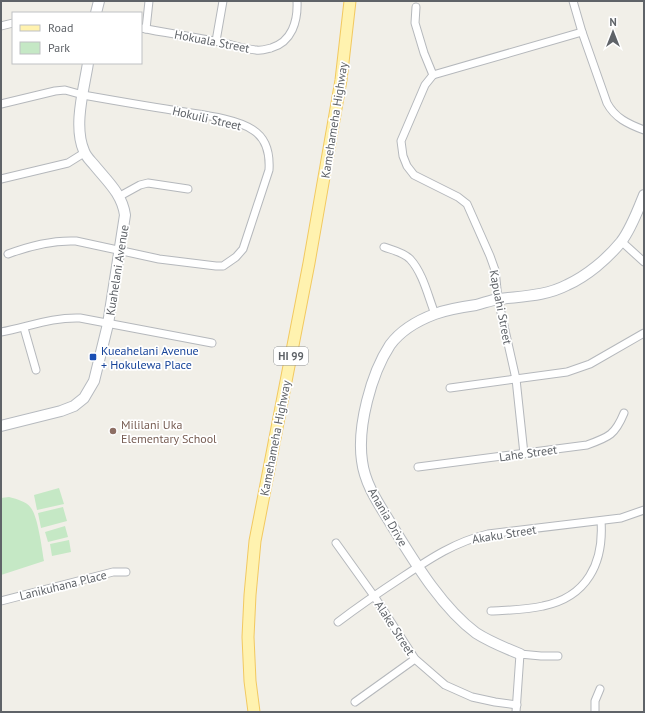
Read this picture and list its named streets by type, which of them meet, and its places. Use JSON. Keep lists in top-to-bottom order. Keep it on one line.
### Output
{"streets":{"main road":["Kamehameha Highway","HI 99"],"street":["Hokuala Street","Hokuili Street","Kuahelani Avenue","Kapuahi Street","Lahe Street","Anania Drive","Akaku Street","Lanikuhana Place","Alake Street"]},"crossings":[["Hokuili Street","Kuahelani Avenue"],["Kapuahi Street","Lahe Street"],["Kapuahi Street","Anania Drive"],["Anania Drive","Akaku Street"],["Akaku Street","Alake Street"]],"places":{"transit":["Kueahelani Avenue + Hokulewa Place"],"other":["Mililani Uka Elementary School"]},"legend":["Road","Park"],"north":"top"}
